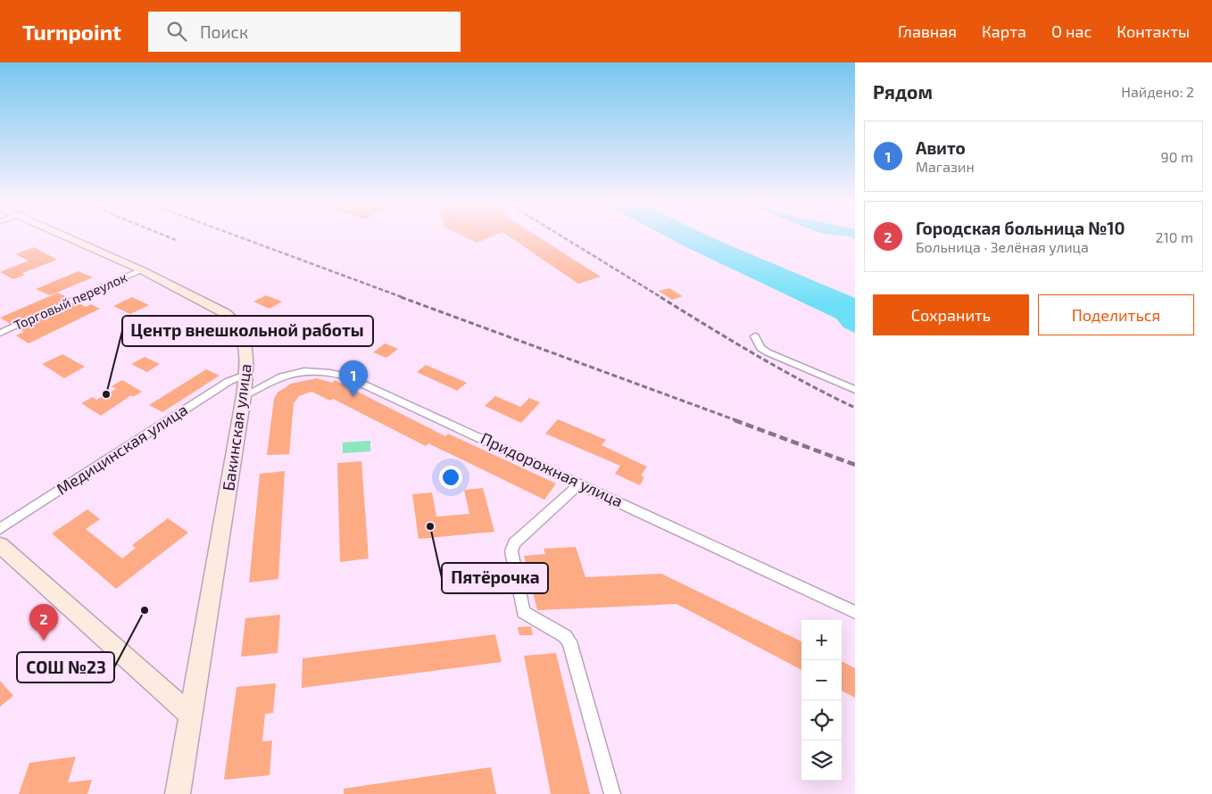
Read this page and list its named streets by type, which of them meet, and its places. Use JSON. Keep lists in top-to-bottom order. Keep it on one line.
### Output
{"streets":{"main road":["Бакинская улица"],"street":["Торговый переулок","Медицинская улица","Придорожная улица"]},"crossings":[["Торговый переулок","Бакинская улица"],["Бакинская улица","Медицинская улица"],["Бакинская улица","Придорожная улица"]],"places":["Центр внешкольной работы","Пятёрочка","СОШ №23"],"page":{"header":"Turnpoint","search":"Поиск","nav":["Главная","Карта","О нас","Контакты"],"heading":["Рядом","Найдено: 2"],"list":[{"mark":"1","name":"Авито","note":"Магазин","value":"90 m"},{"mark":"2","name":"Городская больница №10","note":"Больница · Зелёная улица","value":"210 m"}],"buttons":["Сохранить","Поделиться"],"pins":["1","2"],"map_buttons":["+","−"]}}
